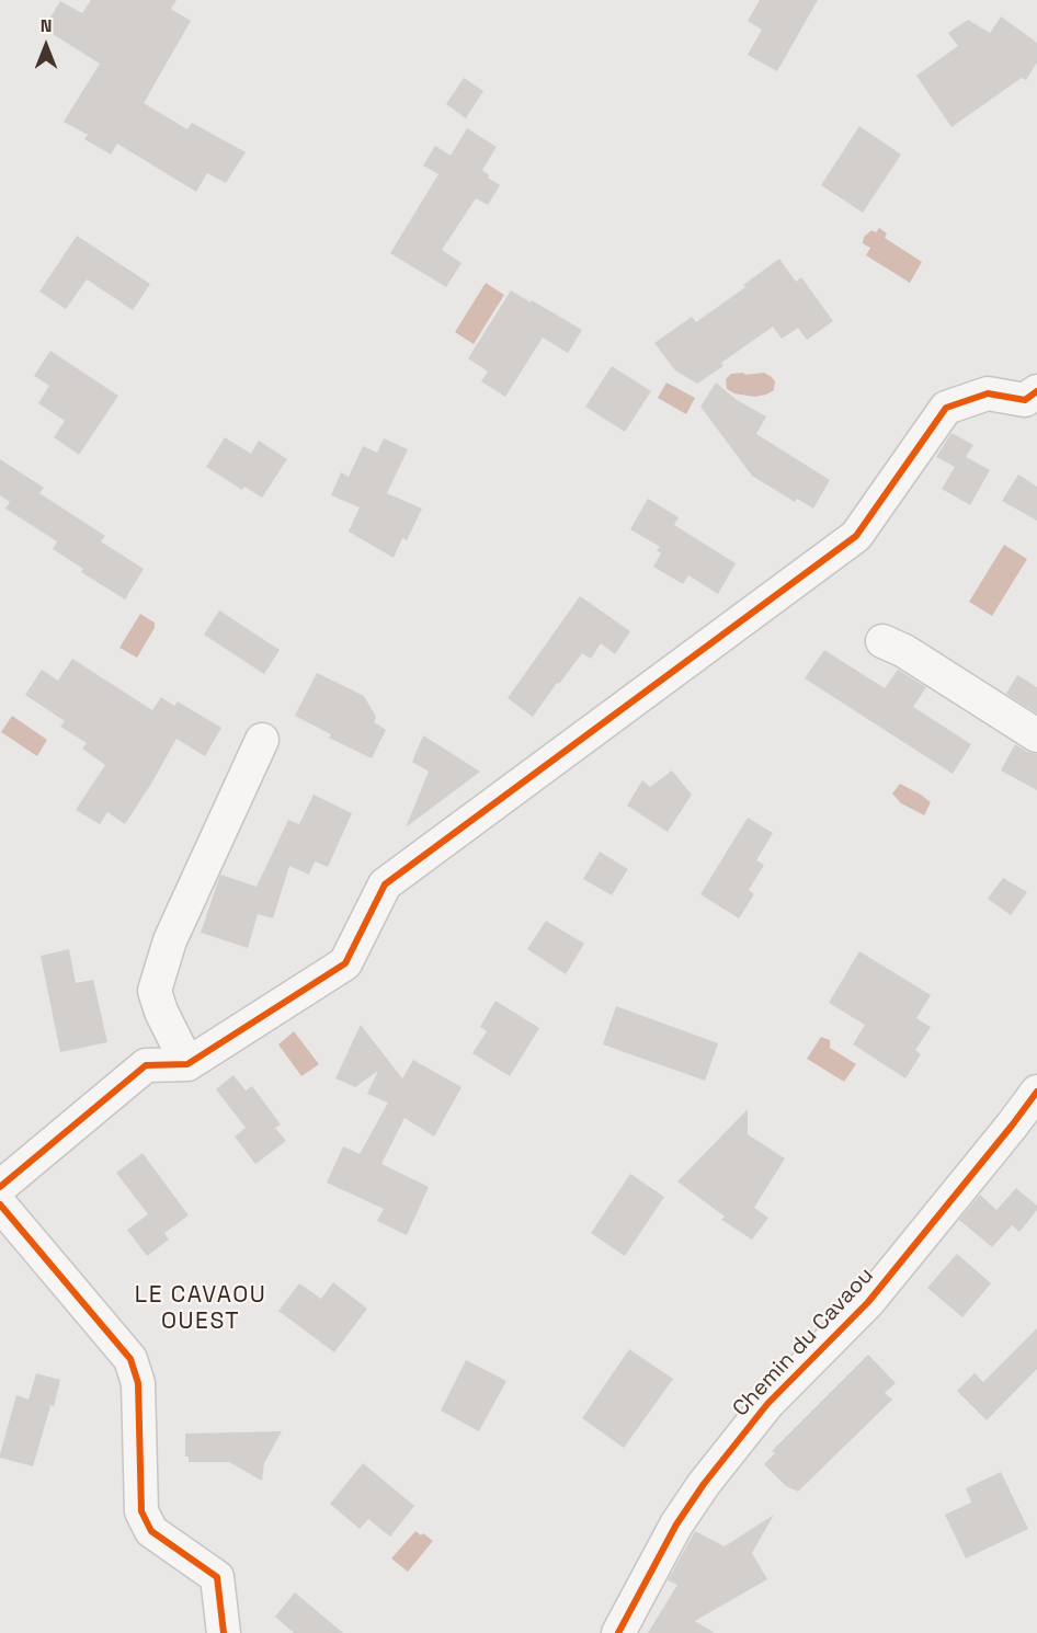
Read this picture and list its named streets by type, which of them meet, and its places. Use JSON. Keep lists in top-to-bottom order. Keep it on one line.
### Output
{"streets":{"street":["Chemin du Cavaou"]},"districts":["LE CAVAOU OUEST"],"north":"top"}
